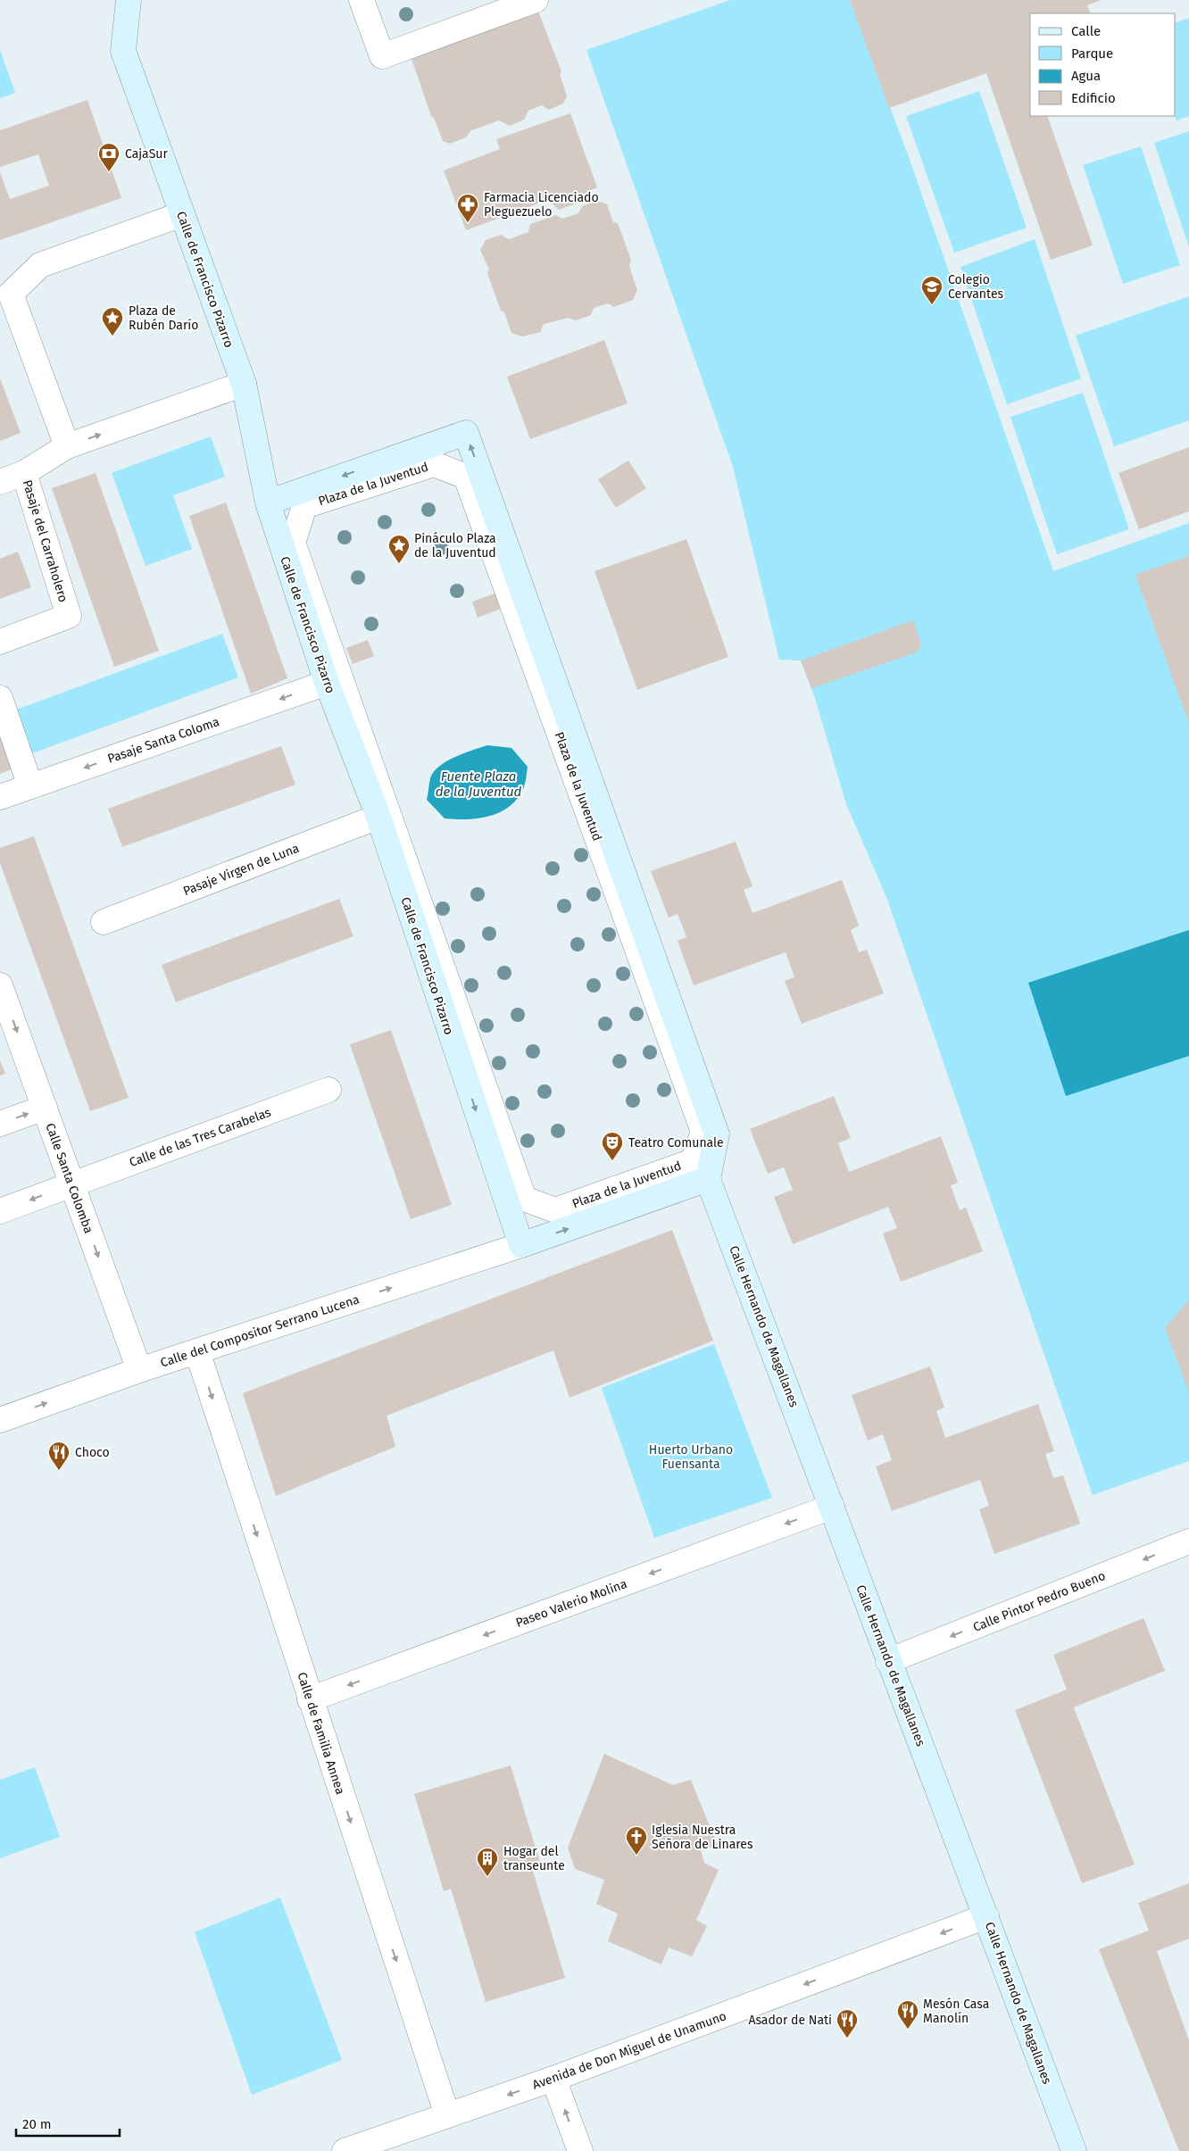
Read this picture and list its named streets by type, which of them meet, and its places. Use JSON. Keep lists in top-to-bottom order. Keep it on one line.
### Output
{"streets":{"street":["Calle de Francisco Pizarro","Plaza de la Juventud","Pasaje del Carraholero","Pasaje Santa Coloma","Pasaje Virgen de Luna","Calle de las Tres Carabelas","Calle Santa Colomba","Calle Hernando de Magallanes","Calle del Compositor Serrano Lucena","Calle Pintor Pedro Bueno","Paseo Valerio Molina","Calle de Familia Annea","Avenida de Don Miguel de Unamuno"]},"crossings":[["Calle de Francisco Pizarro","Plaza de la Juventud"],["Calle de Francisco Pizarro","Pasaje Santa Coloma"],["Calle de Francisco Pizarro","Pasaje Virgen de Luna"],["Calle de Francisco Pizarro","Calle del Compositor Serrano Lucena"],["Plaza de la Juventud","Calle Hernando de Magallanes"],["Plaza de la Juventud","Calle del Compositor Serrano Lucena"],["Calle de las Tres Carabelas","Calle Santa Colomba"],["Calle Santa Colomba","Calle del Compositor Serrano Lucena"],["Calle Hernando de Magallanes","Calle Pintor Pedro Bueno"],["Calle Hernando de Magallanes","Paseo Valerio Molina"],["Calle Hernando de Magallanes","Avenida de Don Miguel de Unamuno"],["Calle del Compositor Serrano Lucena","Calle de Familia Annea"],["Paseo Valerio Molina","Calle de Familia Annea"],["Calle de Familia Annea","Avenida de Don Miguel de Unamuno"]],"one_way":["Pasaje Santa Coloma","Calle Santa Colomba","Calle del Compositor Serrano Lucena","Calle Pintor Pedro Bueno","Paseo Valerio Molina","Calle de Familia Annea","Avenida de Don Miguel de Unamuno"],"water":["Fuente Plaza de la Juventud"],"parks":["Huerto Urbano Fuensanta"],"places":{"bank":["CajaSur"],"pharmacy":["Farmacia Licenciado Pleguezuelo"],"school or university":["Colegio Cervantes"],"place":["Plaza de Rubén Darío","Pináculo Plaza de la Juventud"],"theatre":["Teatro Comunale"],"restaurant":["Choco","Mesón Casa Manolín","Asador de Nati"],"church":["Iglesia Nuestra Señora de Linares"],"building":["Hogar del transeunte"]},"legend":["Calle","Parque","Agua","Edificio"],"scale_bar":"20 m"}
